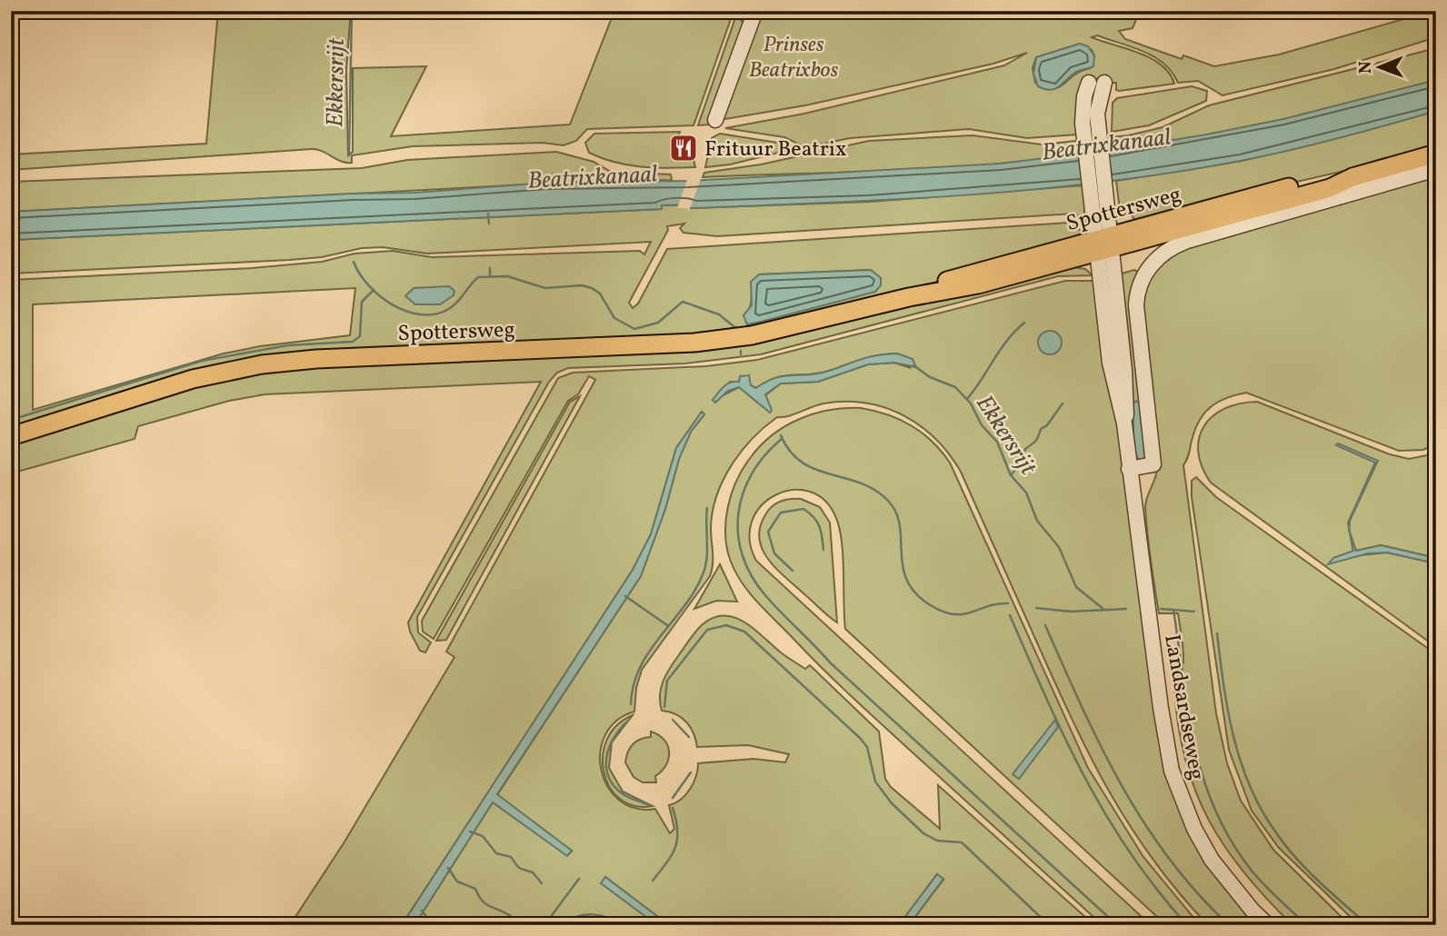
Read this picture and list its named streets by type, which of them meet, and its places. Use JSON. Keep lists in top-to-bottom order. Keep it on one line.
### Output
{"streets":{"main road":["Spottersweg"],"street":["Landsardseweg"]},"crossings":[["Spottersweg","Landsardseweg"]],"water":["Ekkersrijt","Beatrixkanaal"],"parks":["Prinses Beatrixbos"],"places":{"restaurant":["Frituur Beatrix"]},"north":"left"}
